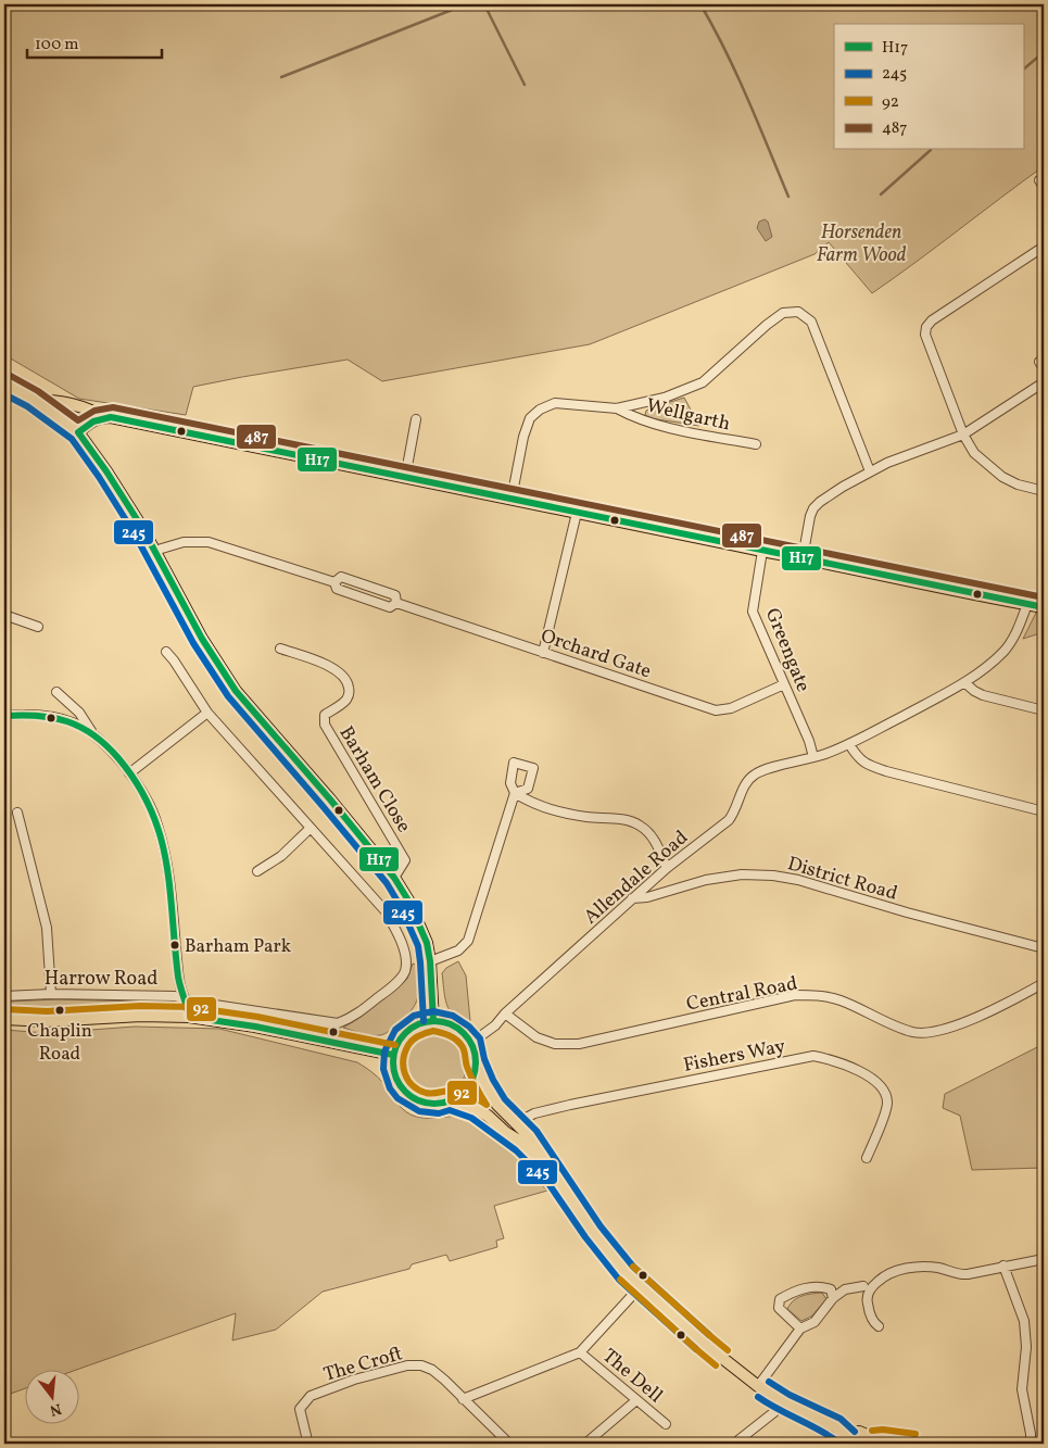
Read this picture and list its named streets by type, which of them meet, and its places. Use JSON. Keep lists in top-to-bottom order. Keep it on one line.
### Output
{"streets":{"main road":["Harrow Road"],"street":["Wellgarth","Greengate","Orchard Gate","Barham Close","Allendale Road","District Road","Central Road","Fishers Way","The Croft","The Dell"]},"crossings":[["Greengate","Orchard Gate"],["Greengate","Allendale Road"],["Allendale Road","District Road"],["Allendale Road","Harrow Road"],["Allendale Road","Central Road"]],"parks":["Horsenden Farm Wood"],"places":["Barham Park","Chaplin Road"],"lines":["transit line 487","transit line 245","transit line H17","transit line 92"],"legend":["H17","245","92","487"],"scale_bar":"100 m","north":"bottom"}
